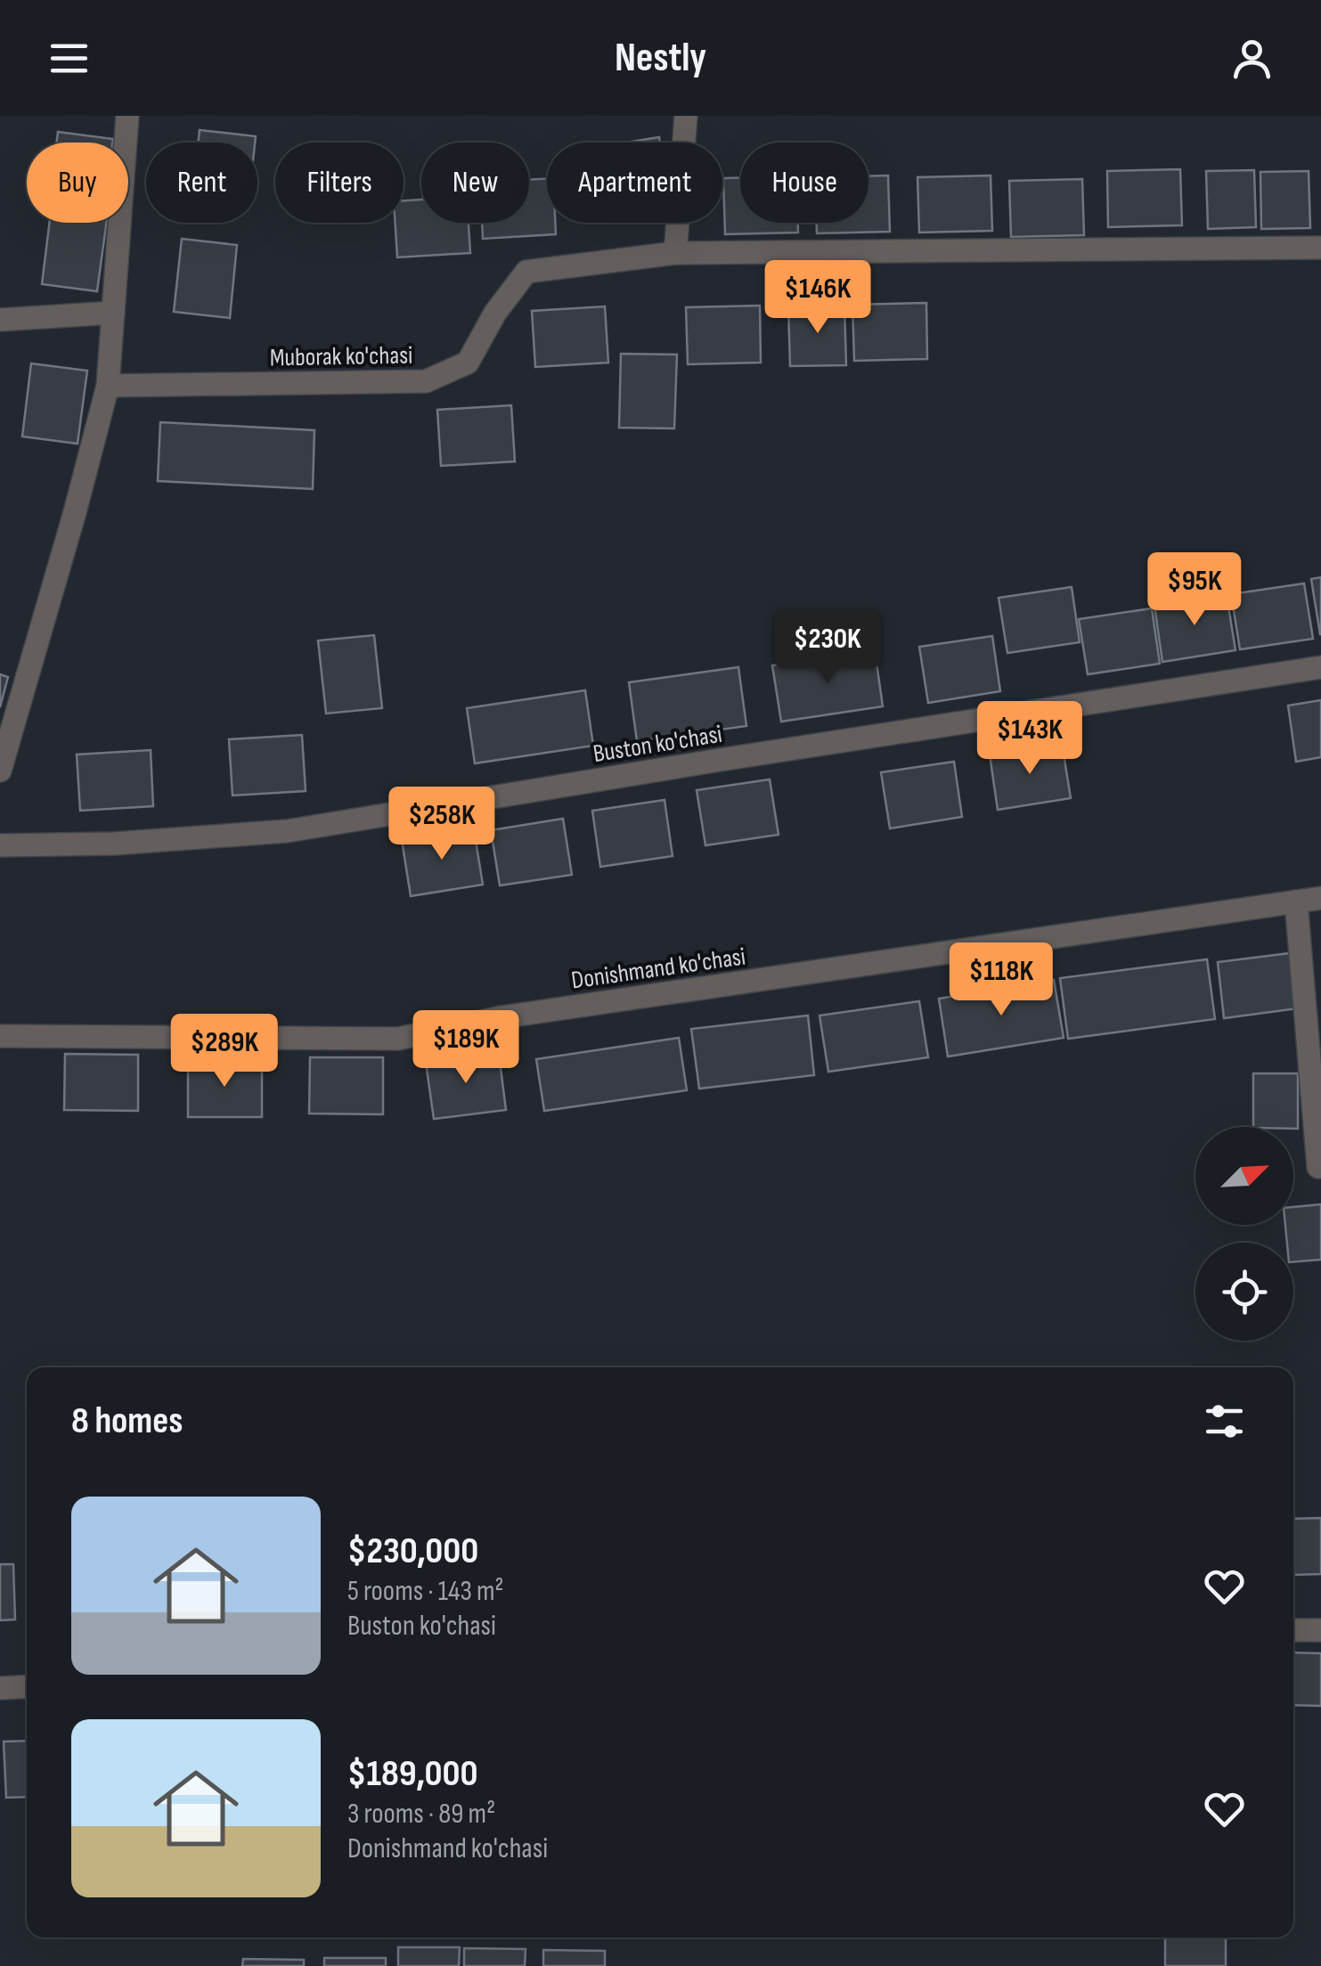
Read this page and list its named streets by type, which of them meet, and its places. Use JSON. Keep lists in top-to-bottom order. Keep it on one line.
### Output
{"streets":{"street":["Muborak ko'chasi","Buston ko'chasi","Donishmand ko'chasi"]},"north":"top right","page":{"header":"Nestly","chip":["Buy","Rent","Filters","New","Apartment","House"],"price":["$146K","$95K","$230K","$143K","$258K","$118K","$189K","$289K"],"heading":"8 homes","list":[{"name":"$230,000","note":"5 rooms · 143 m² · Buston ko'chasi"},{"name":"$189,000","note":"3 rooms · 89 m² · Donishmand ko'chasi"}]}}
